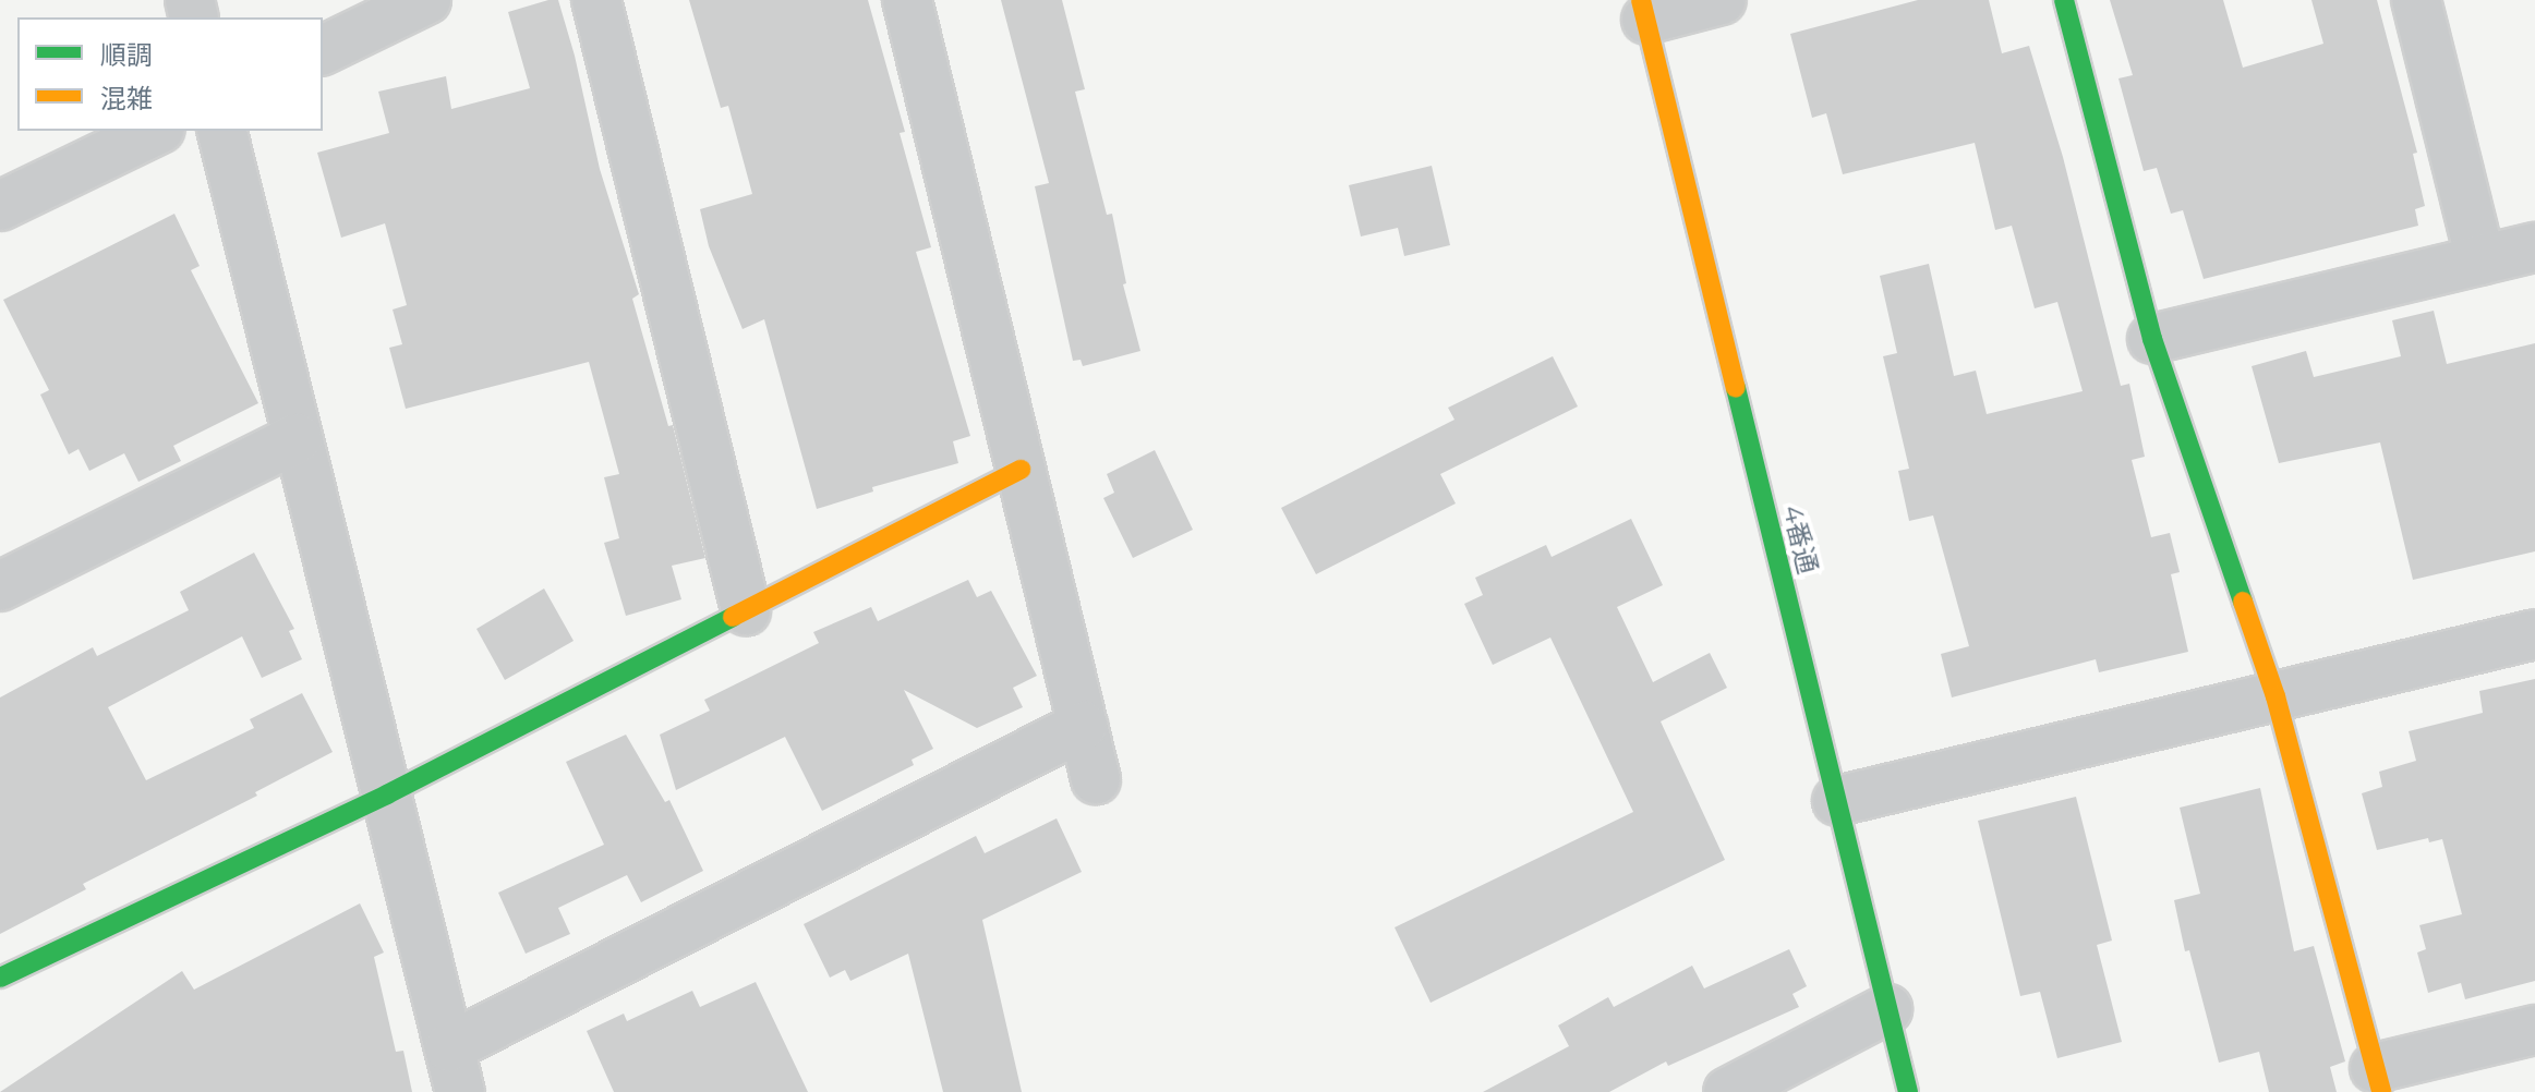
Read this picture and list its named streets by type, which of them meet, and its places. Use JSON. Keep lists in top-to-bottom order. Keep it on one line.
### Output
{"streets":{"street":["4番通"]},"legend":["順調","混雑"]}
